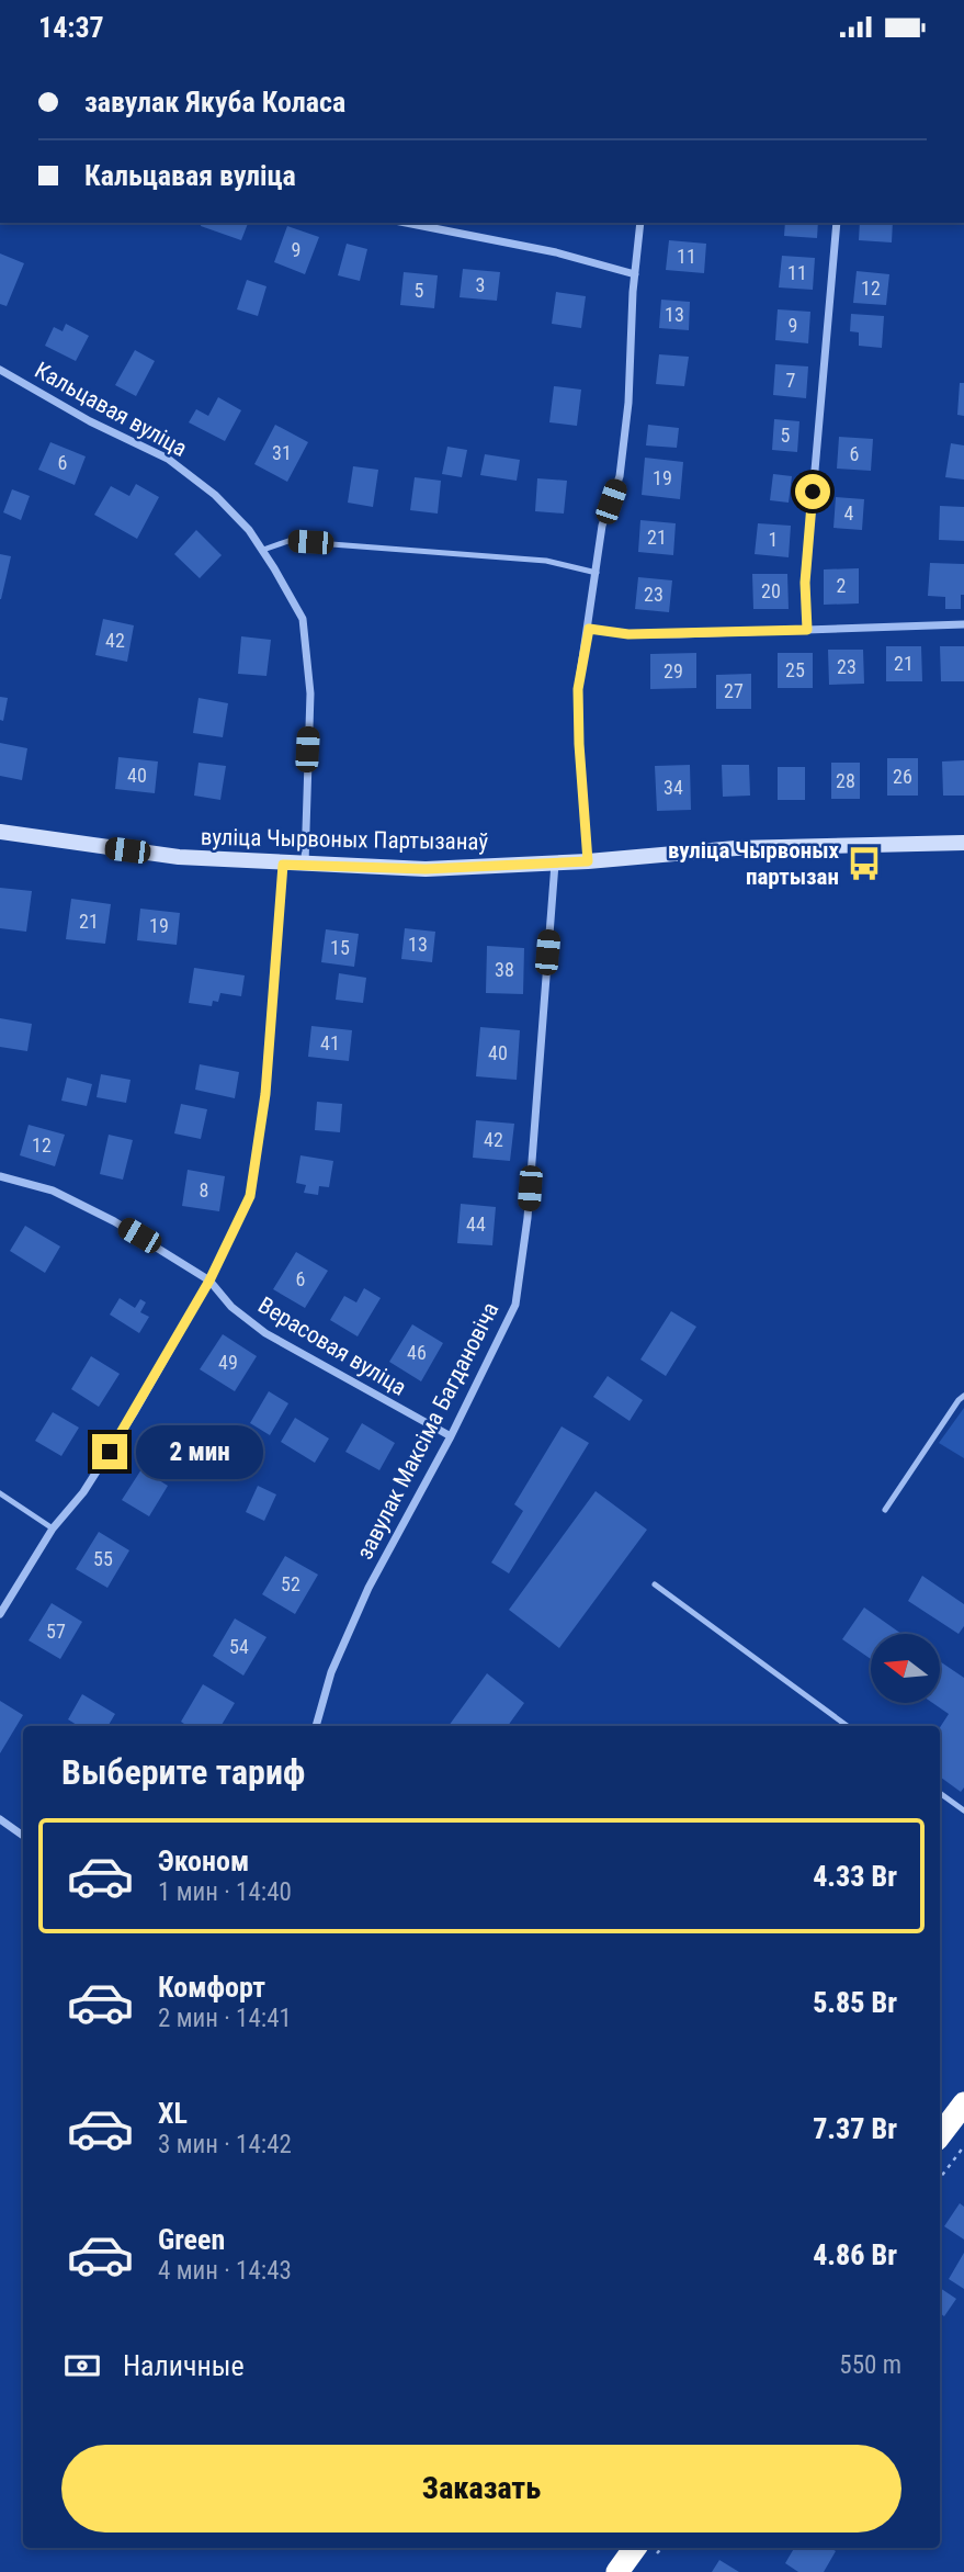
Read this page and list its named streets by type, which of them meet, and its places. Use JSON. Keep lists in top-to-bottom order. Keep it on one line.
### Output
{"streets":{"street":["Кальцавая вуліца","вуліца Чырвоных Партызанаў","Верасовая вуліца","завулак Максіма Багдановіча"]},"crossings":[["Кальцавая вуліца","вуліца Чырвоных Партызанаў"],["вуліца Чырвоных Партызанаў","завулак Максіма Багдановіча"],["Верасовая вуліца","завулак Максіма Багдановіча"]],"places":{"bus stop":["вуліца Чырвоных партызан"]},"house_numbers":["9","11","11","3","12","5","13","9","7","5","31","6","6","19","4","21","1","2","20","23","42","21","23","25","29","27","40","26","28","34","21","19","13","15","38","41","40","42","12","8","44","6","46","49","55","52","57","54"],"north":"left","page":{"status":"14:37","banner":["завулак Якуба Коласа","Кальцавая вуліца"],"bubble":"2 мин","heading":"Выберите тариф","list":[{"name":"Эконом","note":"1 мин · 14:40","value":"4.33 Br"},{"name":"Комфорт","note":"2 мин · 14:41","value":"5.85 Br"},{"name":"XL","note":"3 мин · 14:42","value":"7.37 Br"},{"name":"Green","note":"4 мин · 14:43","value":"4.86 Br"}],"pay":["Наличные","550 m"],"buttons":"Заказать"}}
